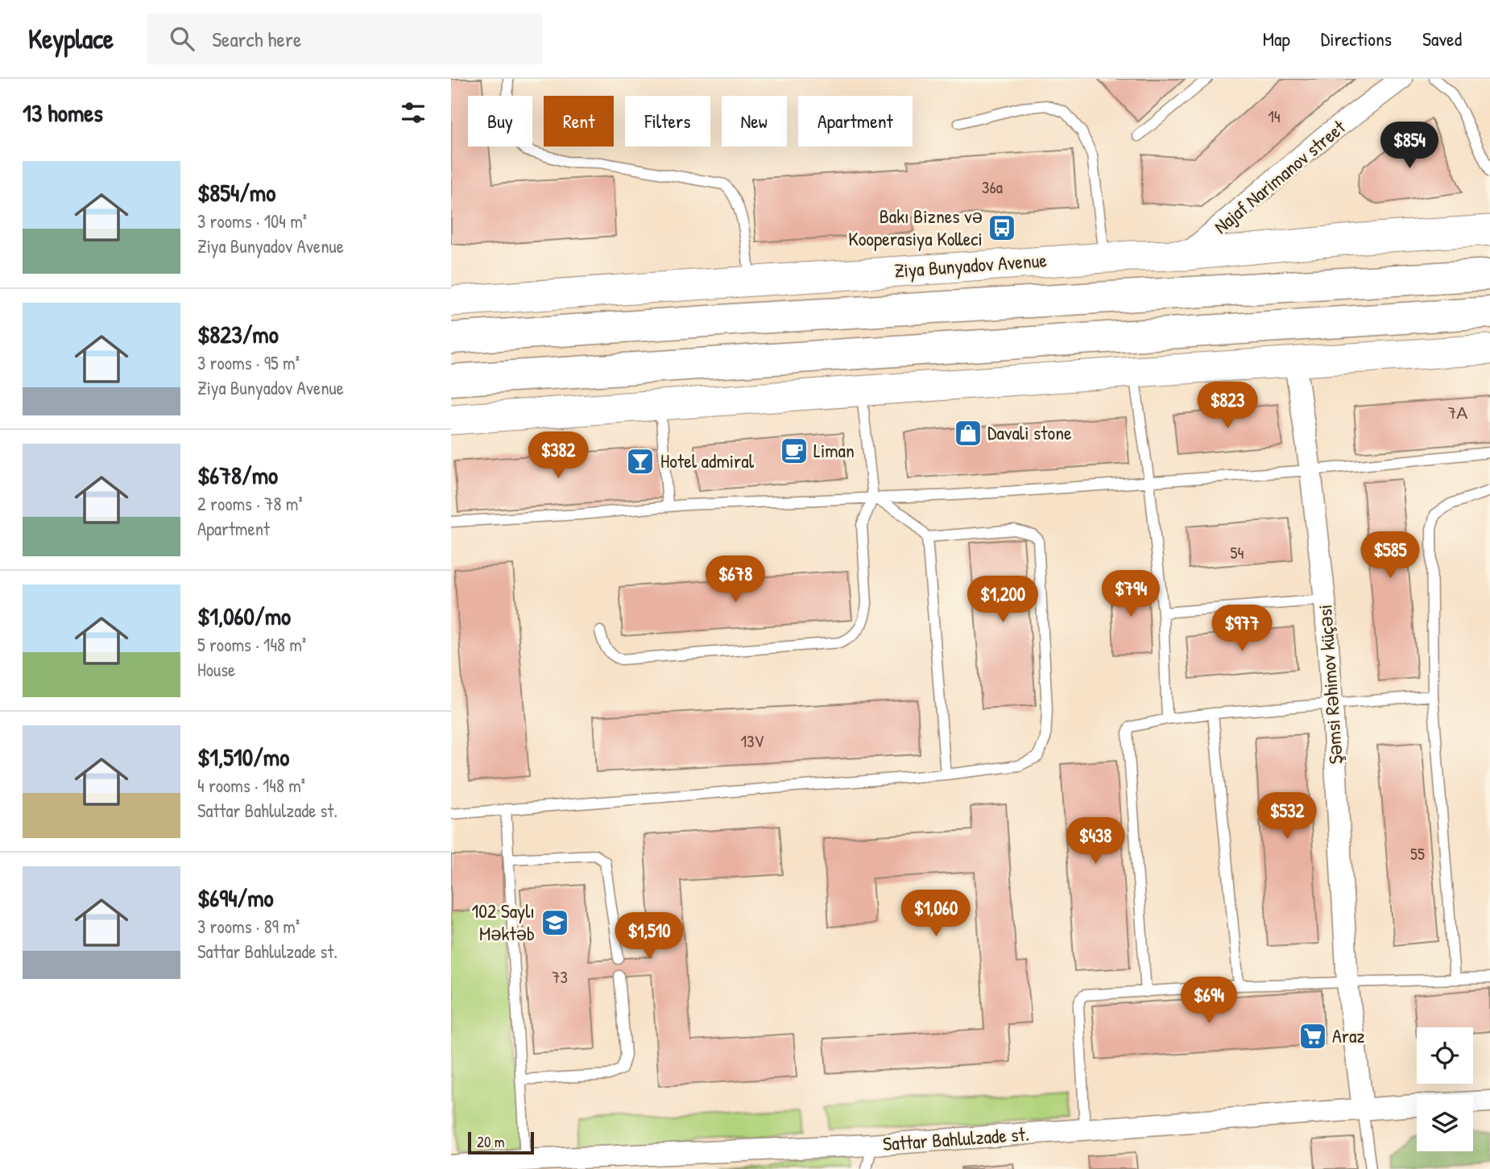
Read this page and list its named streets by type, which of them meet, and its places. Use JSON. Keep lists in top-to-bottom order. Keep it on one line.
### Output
{"streets":{"main road":["Ziya Bunyadov Avenue"],"street":["Najaf Narimanov street","Şəmsi Rəhimov küçəsi","Sattar Bahlulzade st."]},"crossings":[["Najaf Narimanov street","Ziya Bunyadov Avenue"],["Şəmsi Rəhimov küçəsi","Sattar Bahlulzade st."]],"places":{"bus stop":["Bakı Biznes və Kooperasiya Kolleci"],"shop":["Davali stone"],"cafe":["Liman"],"bar":["Hotel admiral"],"school or university":["102 Saylı Məktəb"],"supermarket":["Araz"]},"house_numbers":["14","36a","7А","54","13V","55","73"],"scale_bar":"20 m","page":{"header":"Keyplace","search":"Search here","nav":["Map","Directions","Saved"],"heading":"13 homes","chip":["Buy","Rent","Filters","New","Apartment"],"price":["$854","$823","$382","$585","$678","$794","$1,200","$977","$532","$438","$1,060","$1,510","$694"],"list":[{"name":"$854/mo","note":"3 rooms · 104 m² · Ziya Bunyadov Avenue"},{"name":"$823/mo","note":"3 rooms · 95 m² · Ziya Bunyadov Avenue"},{"name":"$678/mo","note":"2 rooms · 78 m² · Apartment"},{"name":"$1,060/mo","note":"5 rooms · 148 m² · House"},{"name":"$1,510/mo","note":"4 rooms · 148 m² · Sattar Bahlulzade st."},{"name":"$694/mo","note":"3 rooms · 89 m² · Sattar Bahlulzade st."}],"scale":"20 m"}}
